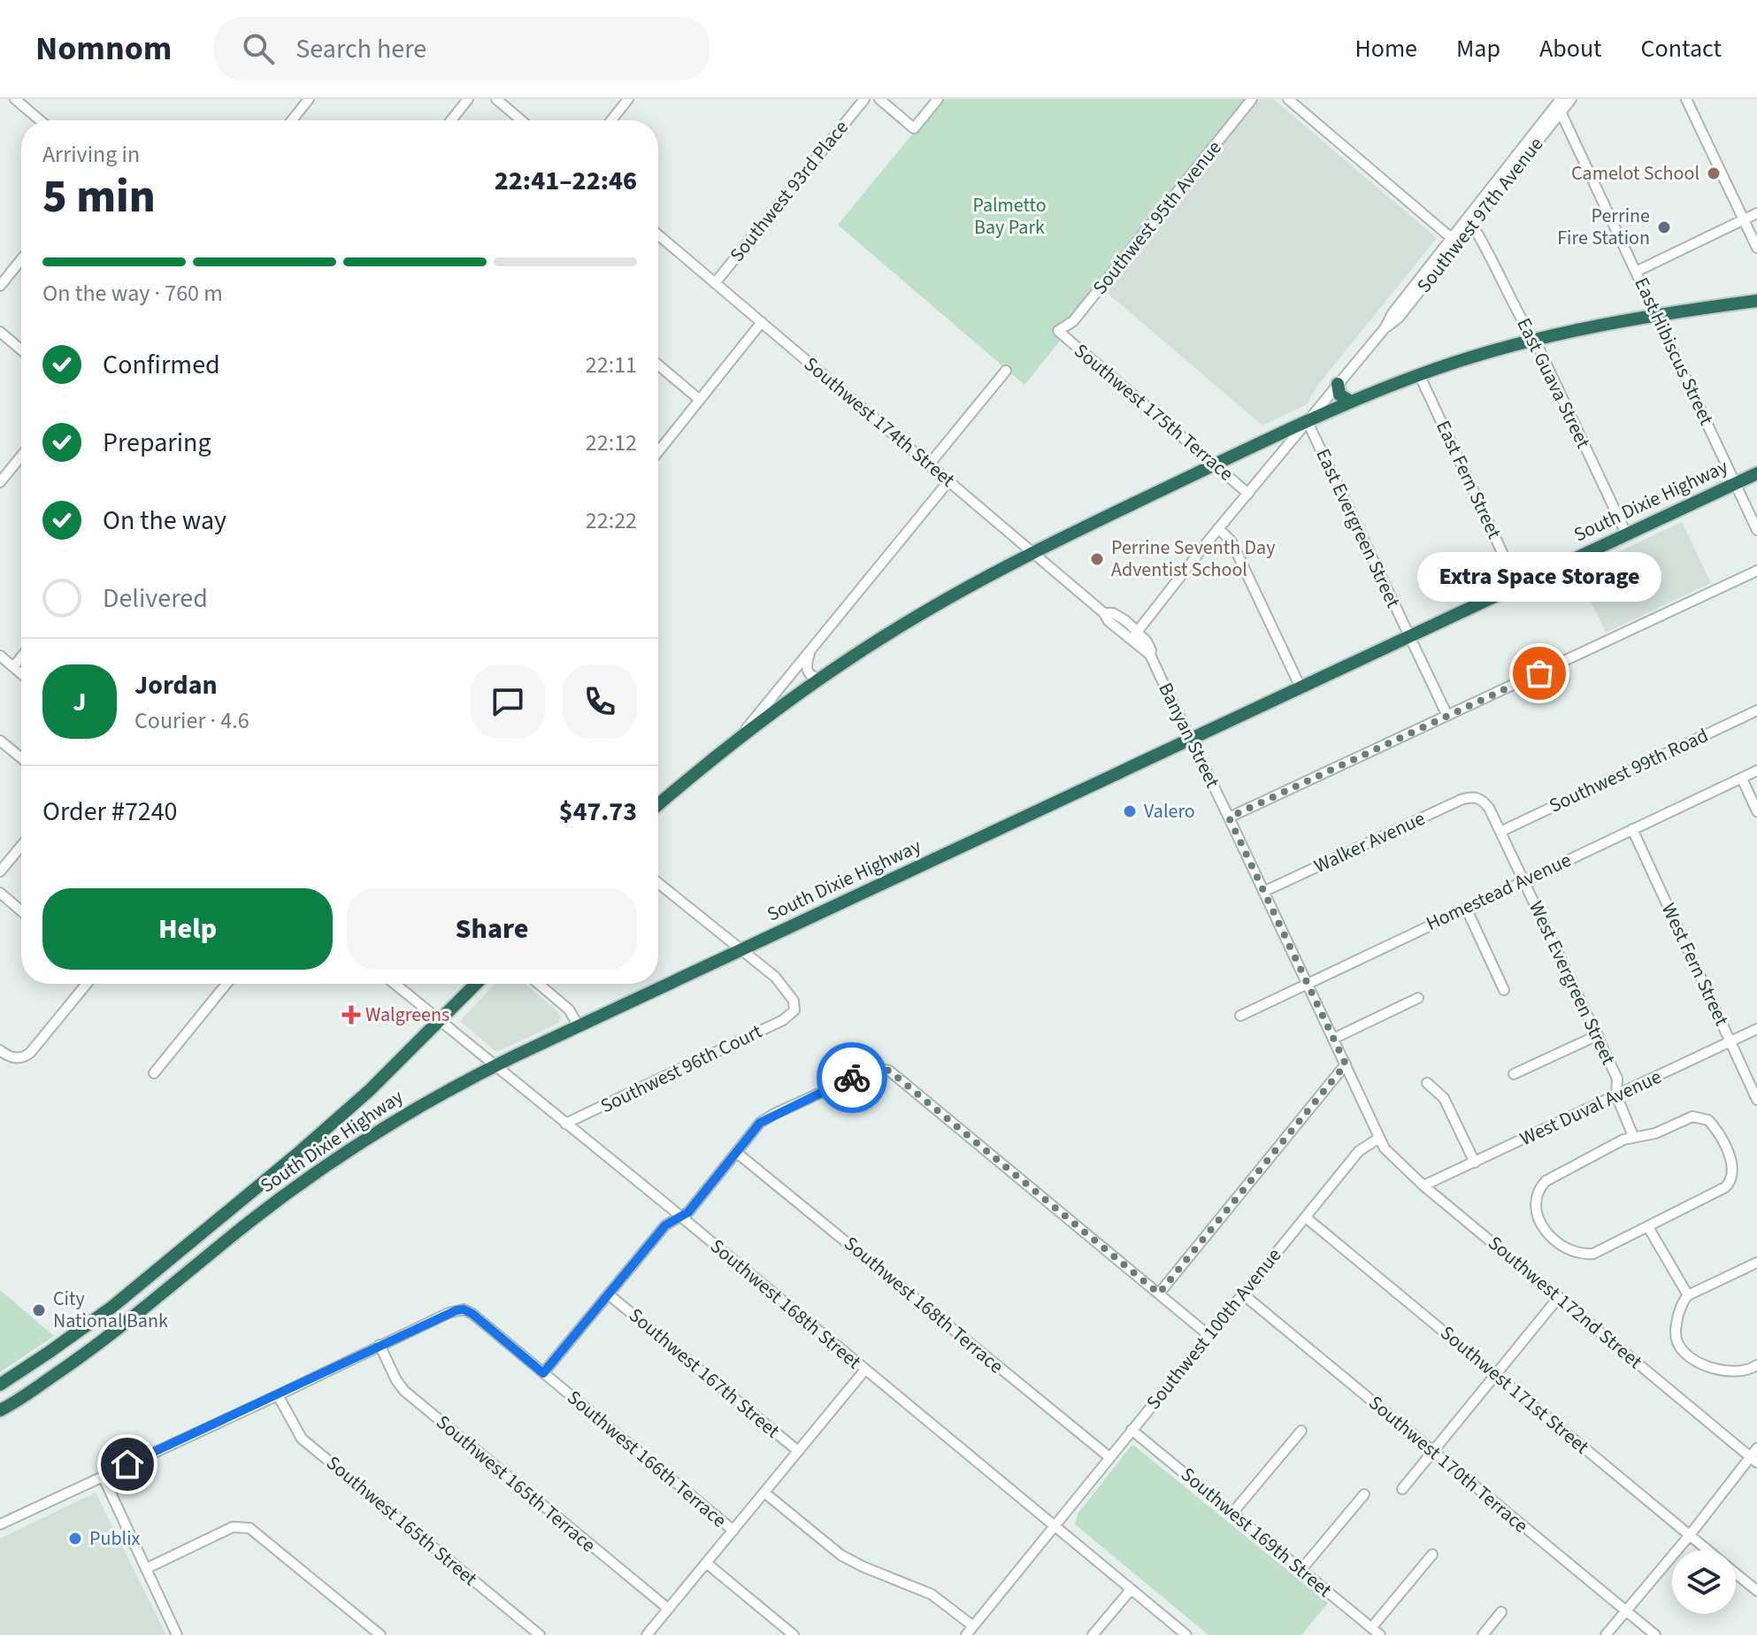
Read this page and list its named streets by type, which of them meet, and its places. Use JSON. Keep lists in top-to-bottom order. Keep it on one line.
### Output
{"streets":{"highway":["South Dixie Highway"],"street":["Southwest 93rd Place","Southwest 97th Avenue","Southwest 95th Avenue","East Hibiscus Street","East Guava Street","Southwest 175th Terrace","Southwest 174th Street","East Fern Street","East Evergreen Street","Banyan Street","Southwest 99th Road","Walker Avenue","Homestead Avenue","West Fern Street","West Evergreen Street","Southwest 96th Court","West Duval Avenue","Southwest 172nd Street","Southwest 168th Street","Southwest 168th Terrace","Southwest 100th Avenue","Southwest 167th Street","Southwest 171st Street","Southwest 166th Terrace","Southwest 170th Terrace","Southwest 165th Terrace","Southwest 165th Street","Southwest 169th Street"]},"crossings":[["Southwest 93rd Place","Southwest 174th Street"],["Southwest 97th Avenue","East Hibiscus Street"],["Southwest 97th Avenue","Southwest 175th Terrace"],["Southwest 97th Avenue","East Evergreen Street"],["Southwest 97th Avenue","Banyan Street"],["Southwest 95th Avenue","Southwest 175th Terrace"],["East Hibiscus Street","South Dixie Highway"],["East Guava Street","South Dixie Highway"],["Southwest 174th Street","Banyan Street"],["East Fern Street","South Dixie Highway"],["South Dixie Highway","East Evergreen Street"],["South Dixie Highway","Banyan Street"],["South Dixie Highway","Southwest 96th Court"],["South Dixie Highway","Southwest 168th Street"],["Banyan Street","Walker Avenue"],["Banyan Street","Homestead Avenue"],["Banyan Street","Southwest 172nd Street"],["Southwest 99th Road","West Evergreen Street"],["Walker Avenue","West Evergreen Street"],["Homestead Avenue","West Fern Street"],["Homestead Avenue","West Evergreen Street"],["West Fern Street","West Duval Avenue"],["West Evergreen Street","West Duval Avenue"],["Southwest 96th Court","Southwest 168th Street"],["West Duval Avenue","Southwest 172nd Street"],["Southwest 172nd Street","Southwest 100th Avenue"],["Southwest 168th Street","Southwest 100th Avenue"],["Southwest 168th Terrace","Southwest 100th Avenue"],["Southwest 100th Avenue","Southwest 171st Street"],["Southwest 100th Avenue","Southwest 170th Terrace"],["Southwest 100th Avenue","Southwest 169th Street"],["Southwest 166th Terrace","Southwest 165th Terrace"]],"parks":["Palmetto Bay Park"],"places":{"other":["Camelot School","Perrine Fire Station","Perrine Seventh Day Adventist School","Extra Space Storage","Valero","City National Bank","Publix"],"health":["Walgreens"]},"page":{"header":"Nomnom","search":"Search here","nav":["Home","Map","About","Contact"],"heading":["5 min","Arriving in","22:41–22:46"],"panel":["Jordan","Courier · 4.6","Order #7240","$47.73"],"bar":"On the way · 760 m","list":[["Confirmed","22:11"],["Preparing","22:12"],["On the way","22:22"],"Delivered"],"bubble":"Extra Space Storage","round":"J","buttons":["Help","Share"]}}
